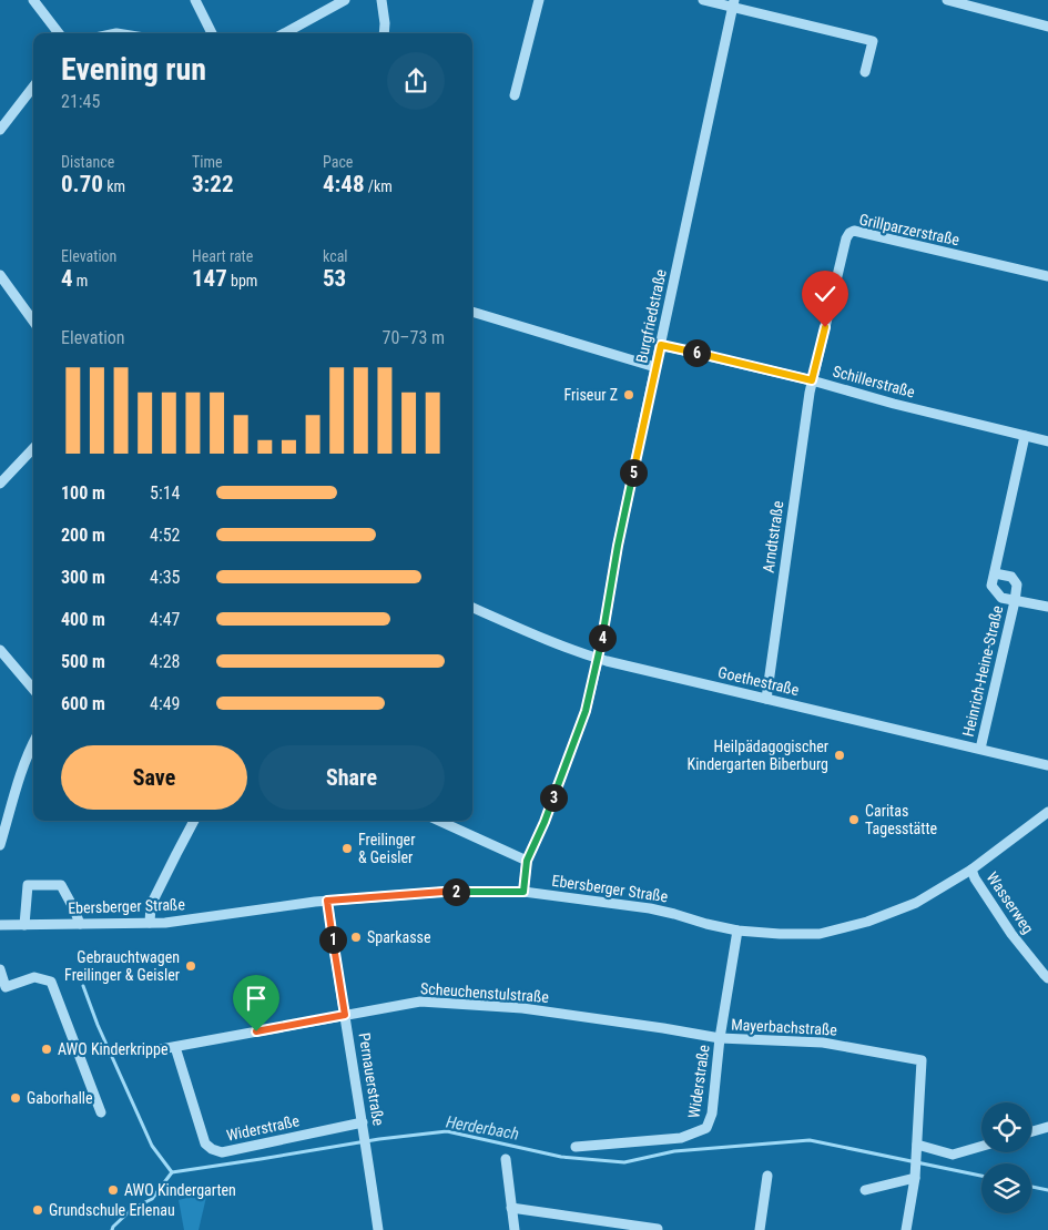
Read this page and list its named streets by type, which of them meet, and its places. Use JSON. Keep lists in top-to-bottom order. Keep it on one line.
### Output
{"streets":{"street":["Grillparzerstraße","Burgfriedstraße","Schillerstraße","Arndtstraße","Heinrich-Heine-Straße","Goethestraße","Ebersberger Straße","Wasserweg","Scheuchenstulstraße","Mayerbachstraße","Pernauerstraße","Widerstraße"]},"crossings":[["Grillparzerstraße","Schillerstraße"],["Grillparzerstraße","Arndtstraße"],["Burgfriedstraße","Schillerstraße"],["Burgfriedstraße","Goethestraße"],["Burgfriedstraße","Ebersberger Straße"],["Schillerstraße","Arndtstraße"],["Arndtstraße","Goethestraße"],["Heinrich-Heine-Straße","Goethestraße"],["Ebersberger Straße","Wasserweg"],["Ebersberger Straße","Mayerbachstraße"],["Ebersberger Straße","Pernauerstraße"],["Scheuchenstulstraße","Mayerbachstraße"],["Scheuchenstulstraße","Pernauerstraße"],["Scheuchenstulstraße","Widerstraße"],["Mayerbachstraße","Widerstraße"],["Pernauerstraße","Widerstraße"]],"water":["Herderbach"],"places":["Friseur Z","Heilpädagogischer Kindergarten Biberburg","Caritas Tagesstätte","Freilinger & Geisler","Sparkasse","Gebrauchtwagen Freilinger & Geisler","AWO Kinderkrippe","Gaborhalle","AWO Kindergarten","Grundschule Erlenau"],"page":{"heading":["Evening run","21:45"],"stats":[["Distance","0.70 km"],["Time","3:22"],["Pace","4:48 /km"],["Elevation","4 m"],["Heart rate","147 bpm"],["kcal","53"]],"chart":["Elevation","70–73 m"],"pins":["6","5","4","3","2","1"],"list":[{"name":"100 m","note":"5:14"},{"name":"200 m","note":"4:52"},{"name":"300 m","note":"4:35"},{"name":"400 m","note":"4:47"},{"name":"500 m","note":"4:28"},{"name":"600 m","note":"4:49"}],"buttons":["Save","Share"]}}
